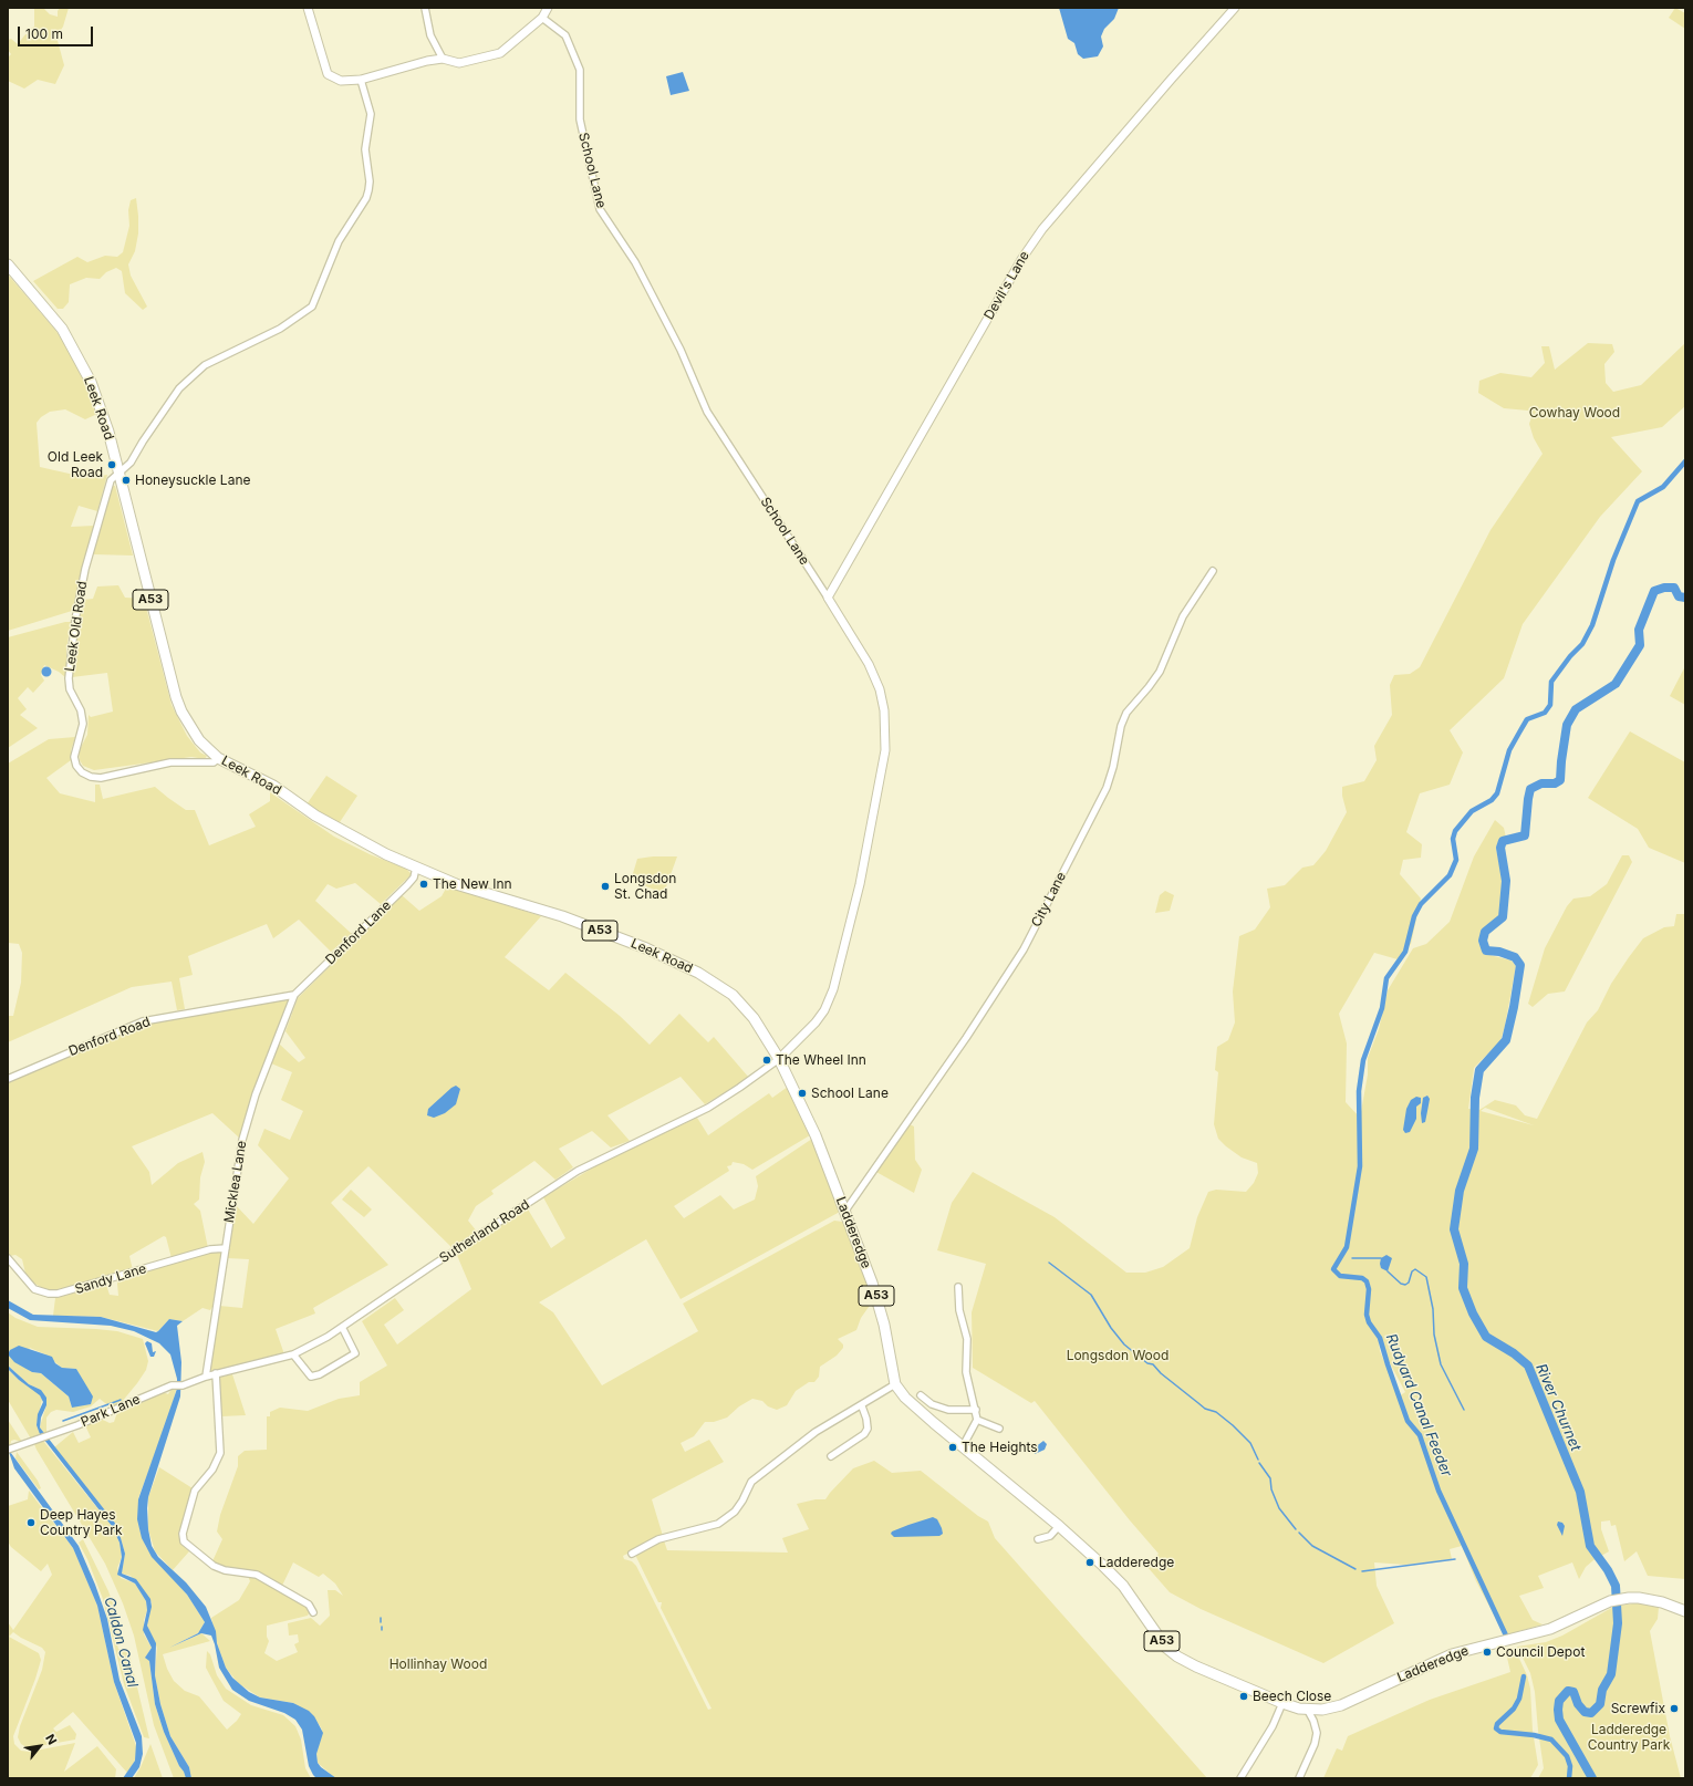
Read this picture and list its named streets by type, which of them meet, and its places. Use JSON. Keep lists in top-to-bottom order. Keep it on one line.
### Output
{"streets":{"highway":["Leek Road","A53","Ladderedge"],"street":["School Lane","Devil's Lane","Leek Old Road","City Lane","Denford Lane","Denford Road","Micklea Lane","Sutherland Road","Sandy Lane","Park Lane"]},"crossings":[["School Lane","Devil's Lane"],["School Lane","Leek Road"],["School Lane","Sutherland Road"],["School Lane","Ladderedge"],["Leek Road","Leek Old Road"],["Leek Road","Denford Lane"],["Leek Road","Sutherland Road"],["Leek Road","Ladderedge"],["City Lane","Ladderedge"],["Denford Lane","Denford Road"],["Denford Lane","Micklea Lane"],["Denford Road","Micklea Lane"],["Micklea Lane","Sutherland Road"],["Micklea Lane","Sandy Lane"],["Sutherland Road","Ladderedge"],["Sutherland Road","Park Lane"]],"water":["Rudyard Canal Feeder","River Churnet","Caldon Canal"],"parks":["Cowhay Wood","Longsdon Wood","Hollinhay Wood","Ladderedge Country Park"],"places":["Old Leek Road","Honeysuckle Lane","The New Inn","Longsdon St. Chad","The Wheel Inn","School Lane","The Heights","Deep Hayes Country Park","Ladderedge","Council Depot","Beech Close","Screwfix"],"scale_bar":"100 m","north":"top right"}
